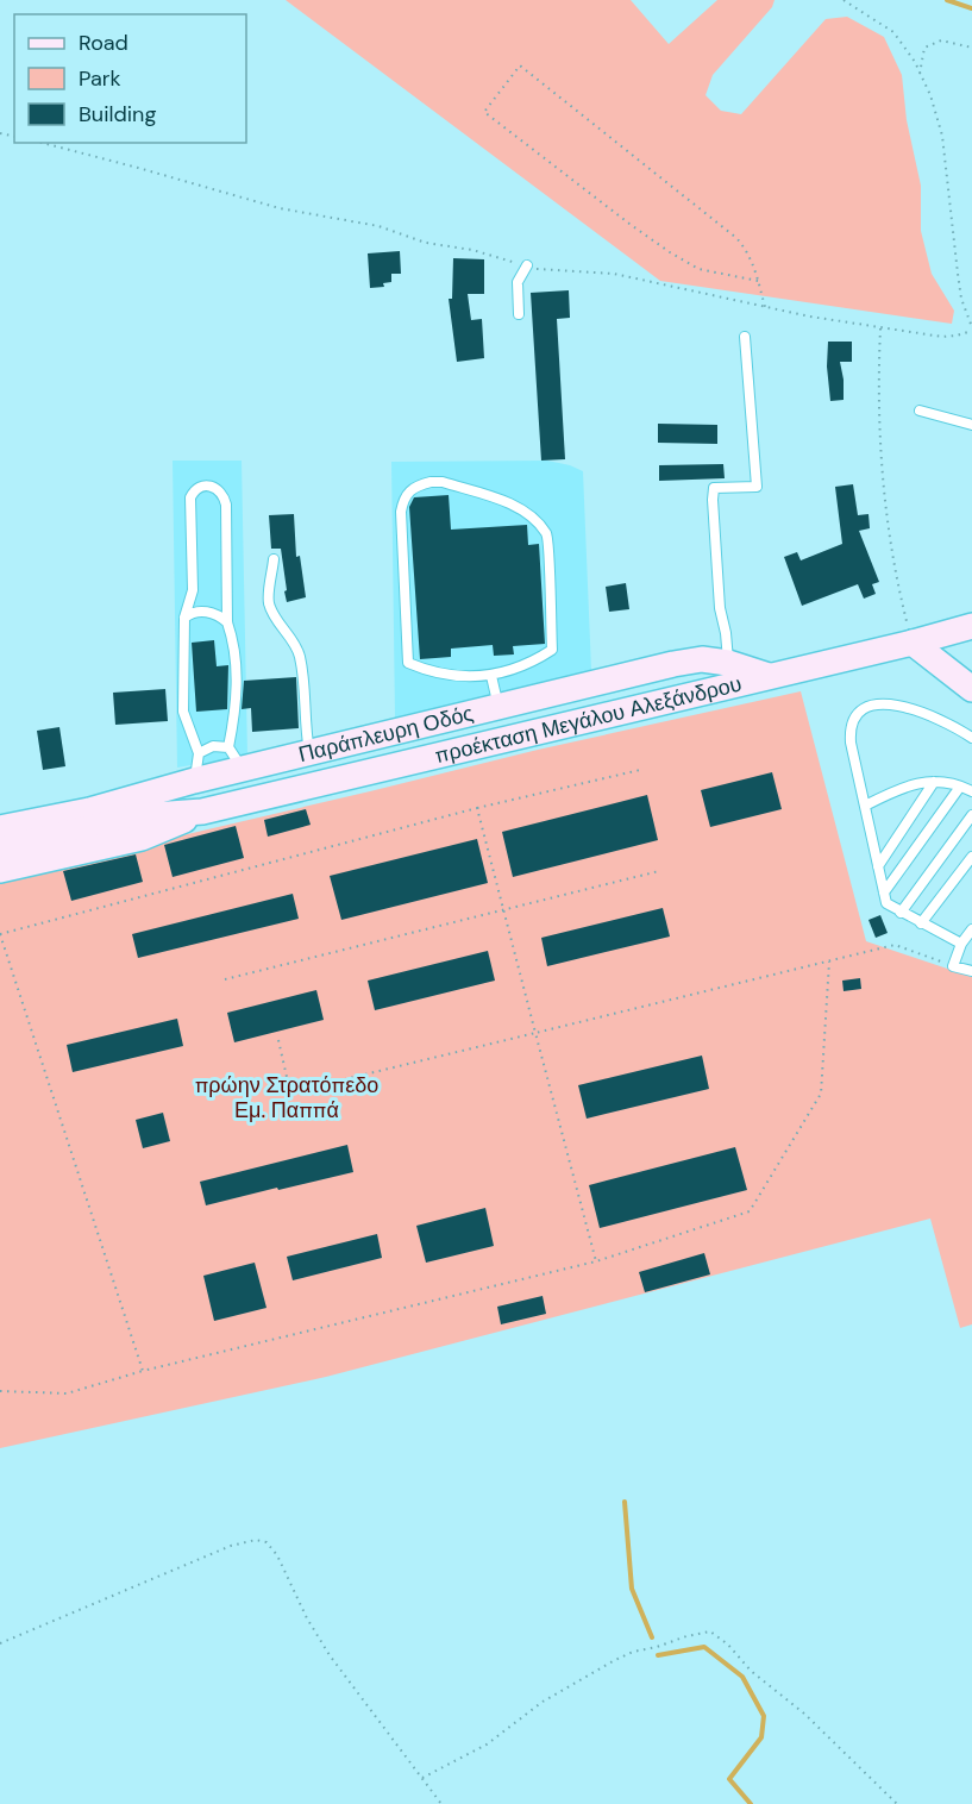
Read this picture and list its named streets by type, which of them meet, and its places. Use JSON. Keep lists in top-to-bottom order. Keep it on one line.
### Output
{"streets":{"main road":["προέκταση Μεγάλου Αλεξάνδρου","Παράπλευρη Οδός"]},"crossings":[["προέκταση Μεγάλου Αλεξάνδρου","Παράπλευρη Οδός"]],"parks":["πρώην Στρατόπεδο Εμ. Παππά"],"legend":["Road","Park","Building"]}
